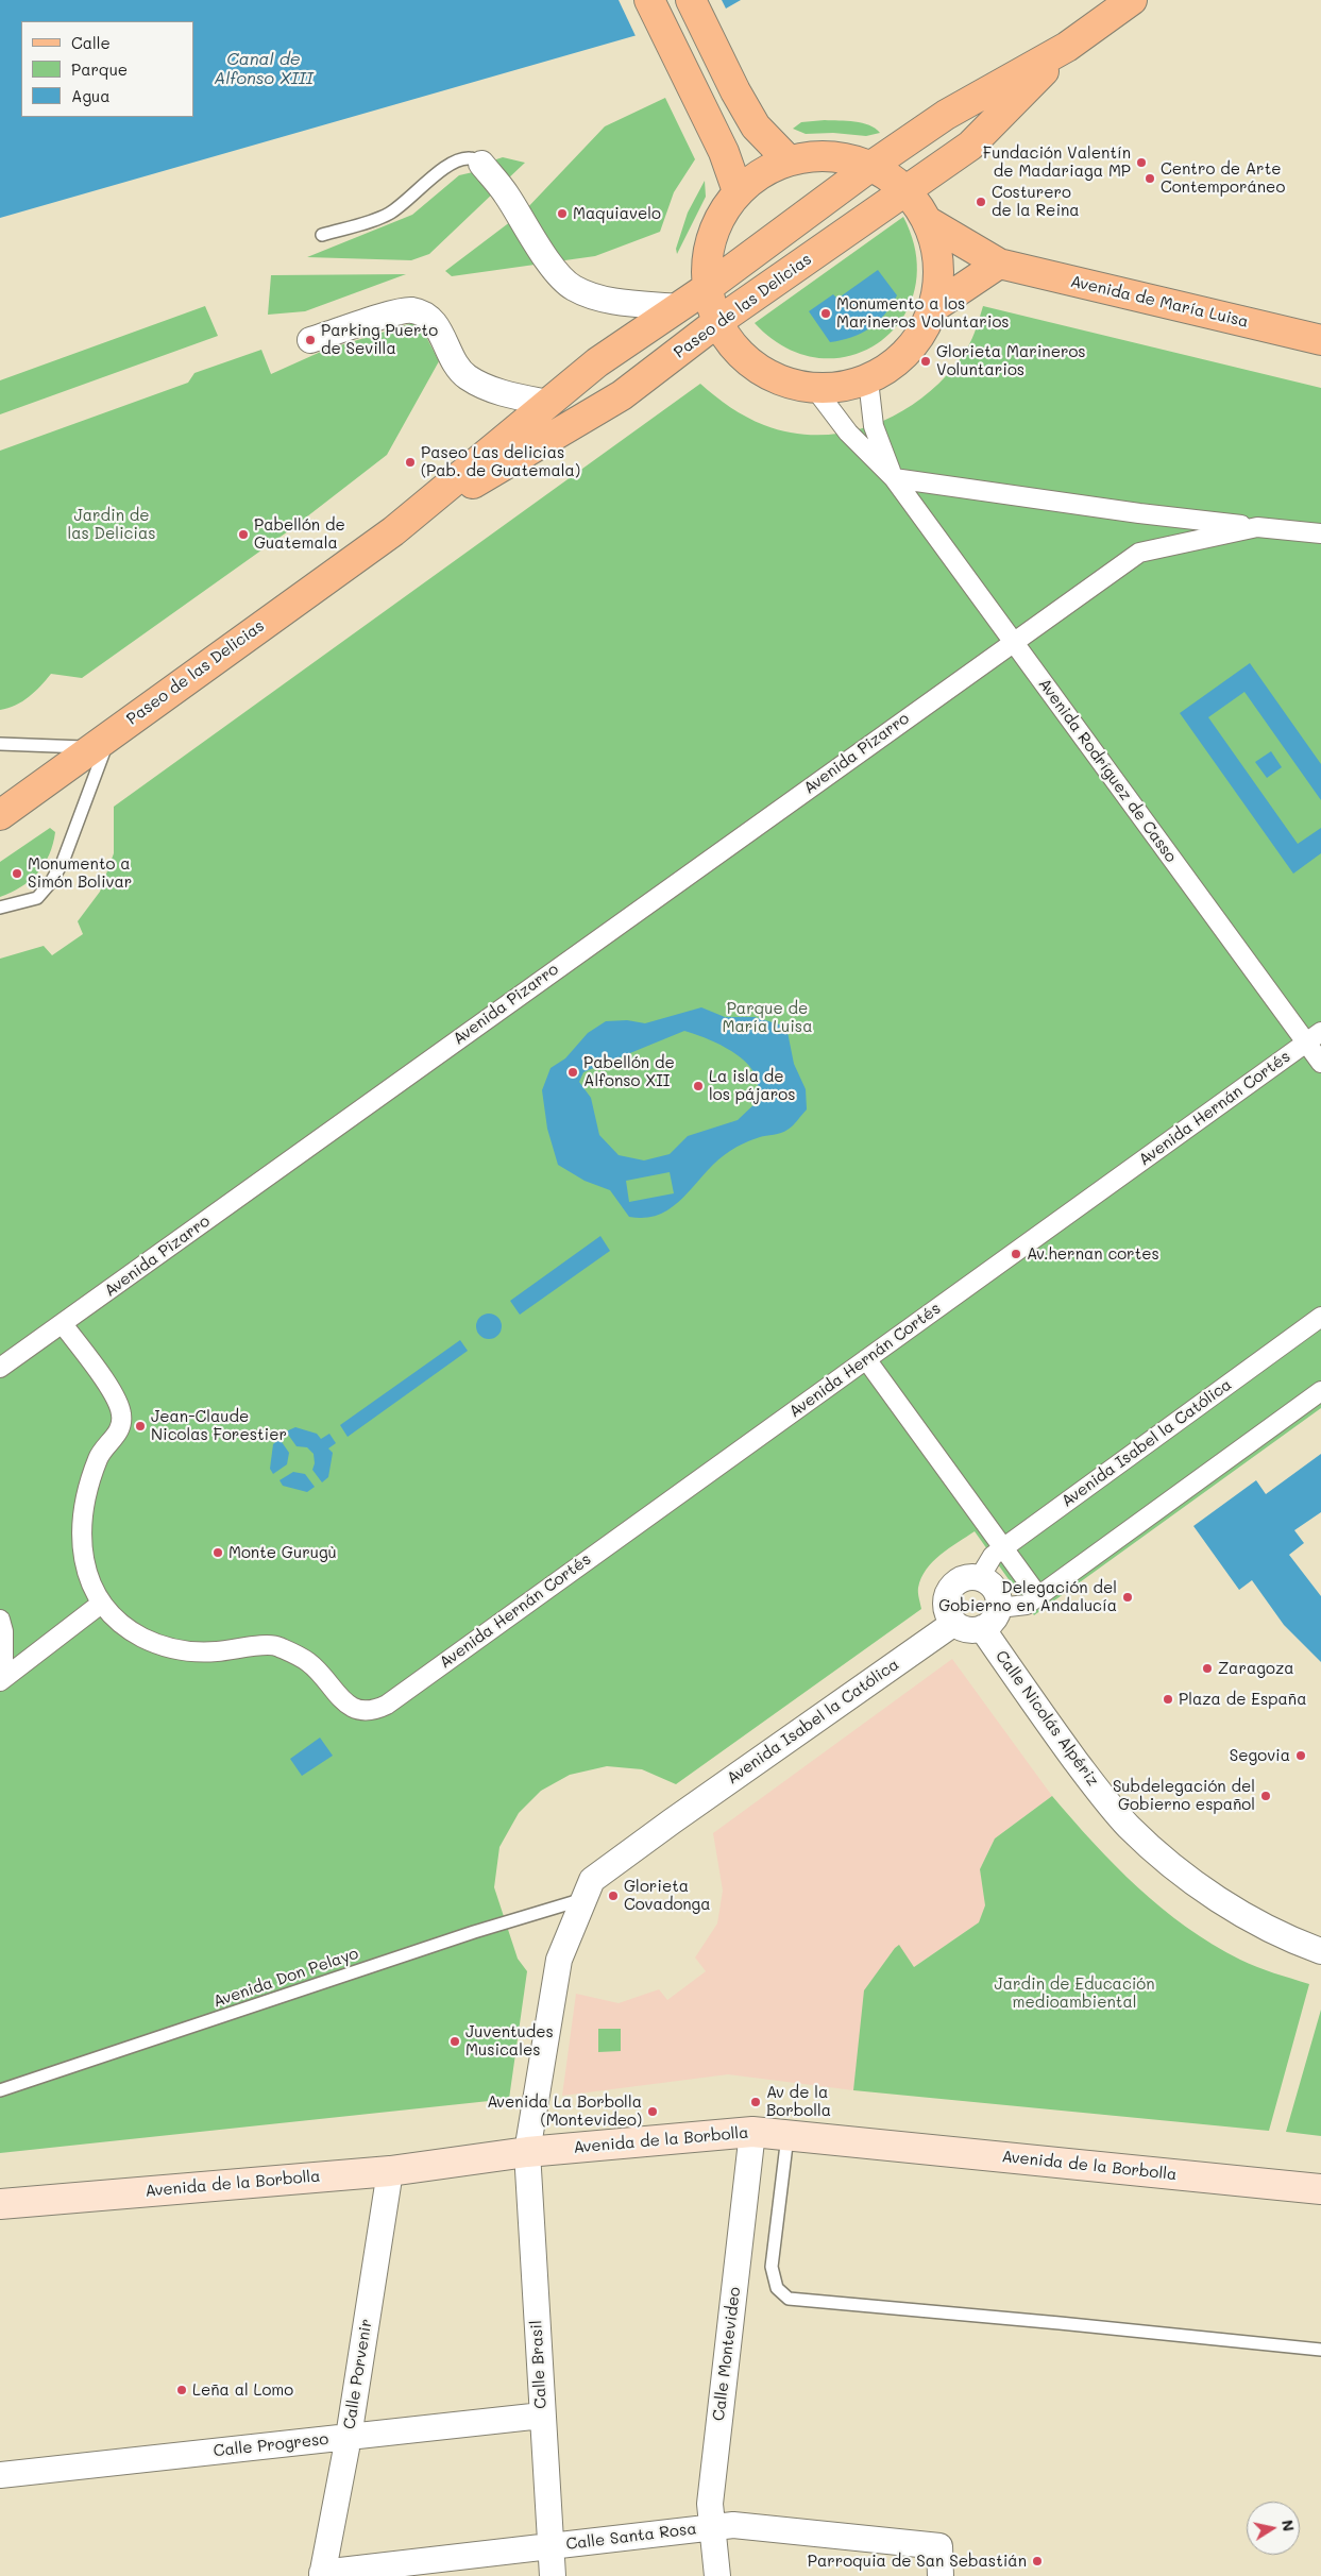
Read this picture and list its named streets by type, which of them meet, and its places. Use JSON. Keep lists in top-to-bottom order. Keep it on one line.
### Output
{"streets":{"main road":["Avenida de María Luisa","Paseo de las Delicias","Avenida de la Borbolla"],"street":["Avenida Pizarro","Avenida Rodríguez de Casso","Avenida Hernán Cortés","Avenida Isabel la Católica","Calle Nicolás Alpériz","Calle Montevideo","Calle Brasil","Calle Porvenir","Calle Progreso","Calle Santa Rosa"],"lane":["Avenida Don Pelayo"]},"crossings":[["Avenida Pizarro","Avenida Rodríguez de Casso"],["Avenida Rodríguez de Casso","Avenida Hernán Cortés"],["Avenida Isabel la Católica","Calle Nicolás Alpériz"],["Avenida Isabel la Católica","Avenida Don Pelayo"],["Avenida Isabel la Católica","Calle Brasil"],["Avenida Don Pelayo","Calle Brasil"],["Avenida de la Borbolla","Calle Montevideo"],["Avenida de la Borbolla","Calle Brasil"],["Avenida de la Borbolla","Calle Porvenir"],["Calle Montevideo","Calle Santa Rosa"],["Calle Brasil","Calle Progreso"],["Calle Brasil","Calle Santa Rosa"],["Calle Porvenir","Calle Progreso"],["Calle Porvenir","Calle Santa Rosa"]],"water":["Canal de Alfonso XIII"],"parks":["Jardin de las Delicias","Parque de María Luisa","Jardin de Educación medioambiental"],"places":["Fundación Valentín de Madariaga MP","Centro de Arte Contemporáneo","Costurero de la Reina","Maquiavelo","Monumento a los Marineros Voluntarios","Parking Puerto de Sevilla","Glorieta Marineros Voluntarios","Paseo Las delicias (Pab. de Guatemala)","Pabellón de Guatemala","Monumento a Simón Bolivar","Pabellón de Alfonso XII","La isla de los pájaros","Av.hernan cortes","Jean-Claude Nicolas Forestier","Monte Gurugù","Delegación del Gobierno en Andalucía","Zaragoza","Plaza de España","Segovia","Subdelegación del Gobierno español","Glorieta Covadonga","Juventudes Musicales","Av de la Borbolla","Avenida La Borbolla (Montevideo)","Leña al Lomo","Parroquia de San Sebastián"],"legend":["Calle","Parque","Agua"],"north":"right"}
